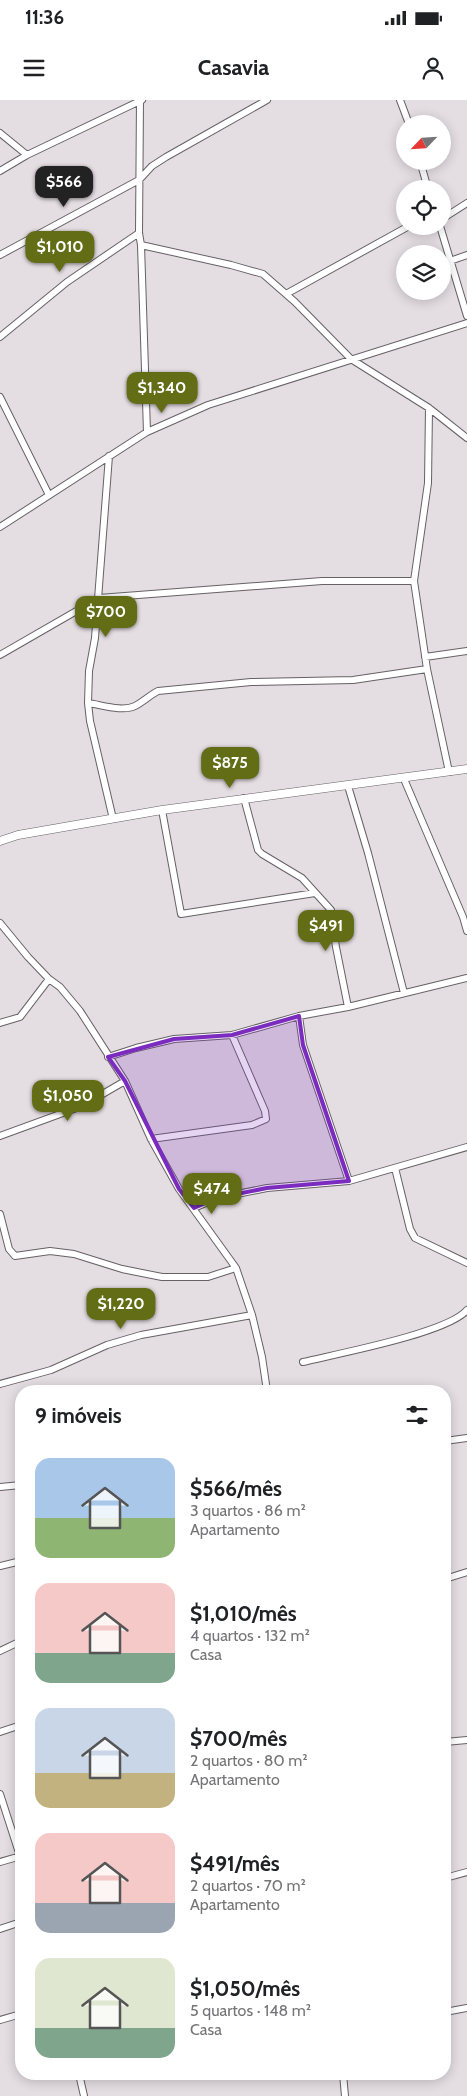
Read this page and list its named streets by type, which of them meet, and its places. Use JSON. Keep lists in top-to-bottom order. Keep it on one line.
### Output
{"north":"bottom left","page":{"status":"11:36","header":"Casavia","price":["$566","$1,010","$1,340","$700","$875","$491","$1,050","$474","$1,220"],"heading":"9 imóveis","list":[{"name":"$566/mês","note":"3 quartos · 86 m² · Apartamento"},{"name":"$1,010/mês","note":"4 quartos · 132 m² · Casa"},{"name":"$700/mês","note":"2 quartos · 80 m² · Apartamento"},{"name":"$491/mês","note":"2 quartos · 70 m² · Apartamento"},{"name":"$1,050/mês","note":"5 quartos · 148 m² · Casa"}]}}
